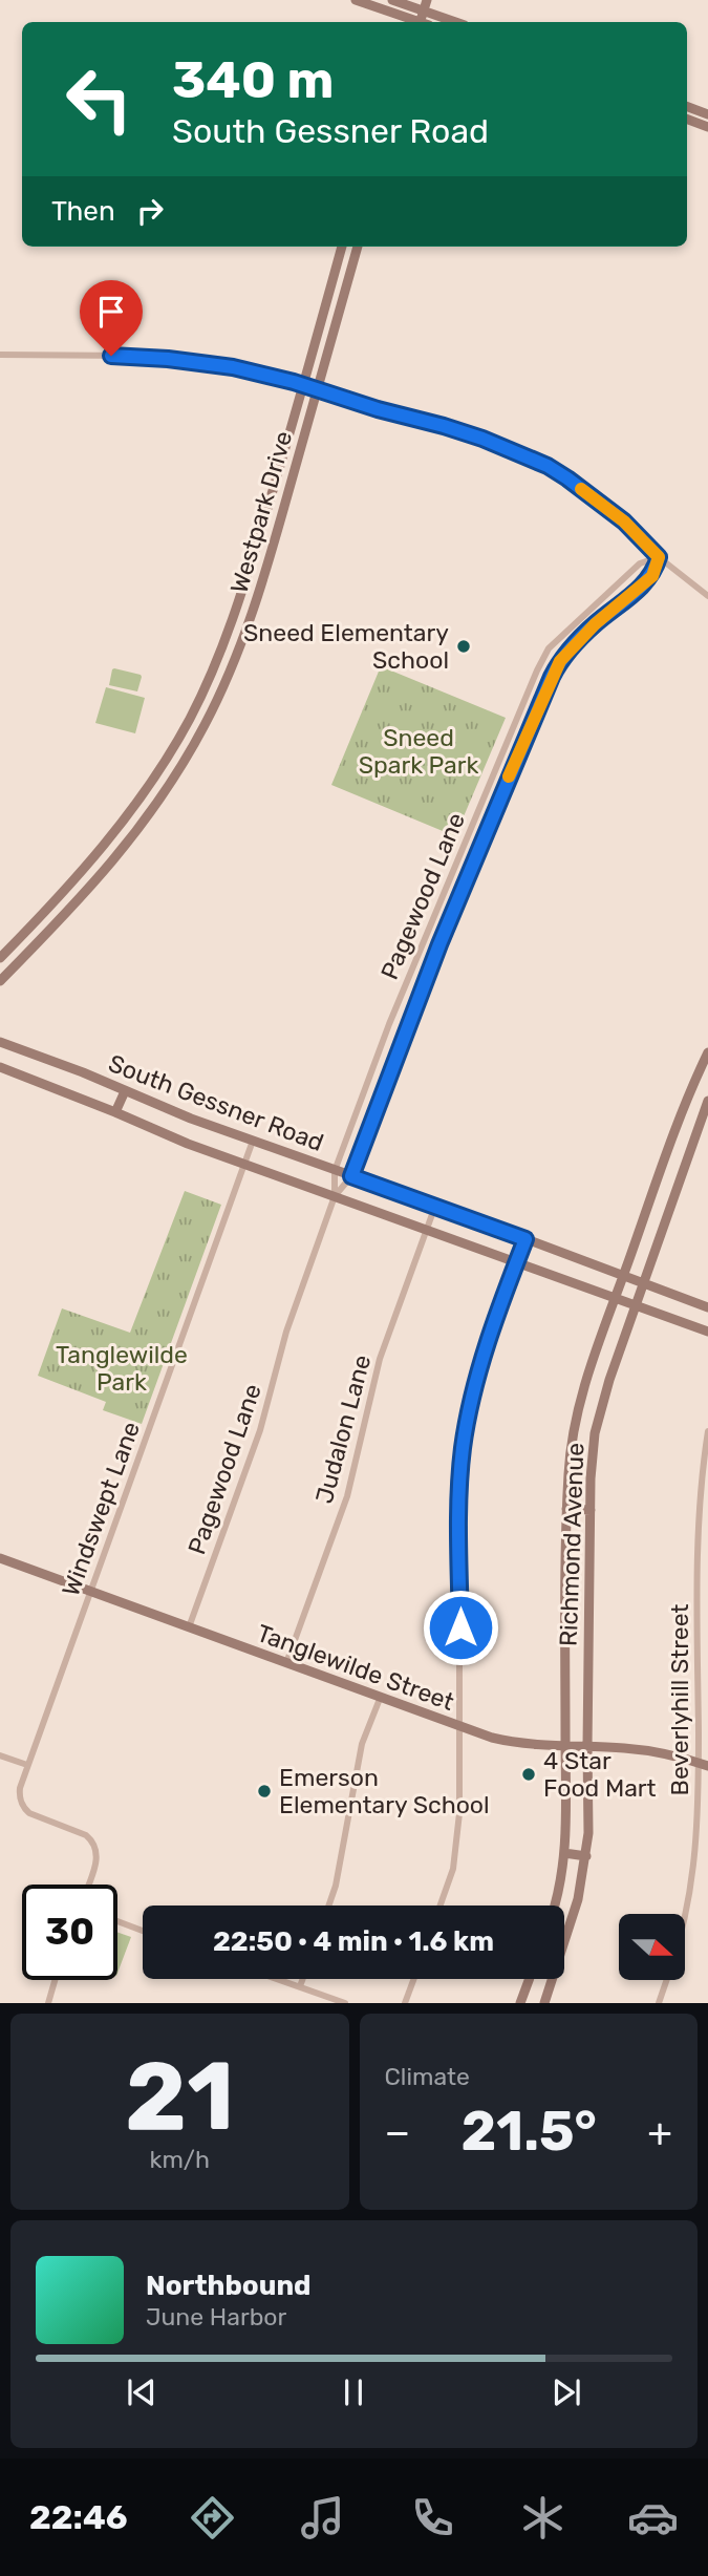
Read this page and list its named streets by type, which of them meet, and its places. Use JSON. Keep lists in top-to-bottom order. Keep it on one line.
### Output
{"streets":{"main road":["Westpark Drive","South Gessner Road","Richmond Avenue","Tanglewilde Street"],"street":["Pagewood Lane","Judalon Lane","Windswept Lane","Beverlyhill Street"]},"crossings":[["Pagewood Lane","South Gessner Road"],["Pagewood Lane","Tanglewilde Street"],["South Gessner Road","Judalon Lane"],["South Gessner Road","Windswept Lane"],["South Gessner Road","Richmond Avenue"],["Judalon Lane","Tanglewilde Street"],["Windswept Lane","Tanglewilde Street"],["Richmond Avenue","Tanglewilde Street"],["Tanglewilde Street","Beverlyhill Street"]],"parks":["Sneed Spark Park","Tanglewilde Park"],"places":["Sneed Elementary School","4 Star Food Mart","Emerson Elementary School"],"north":"right","page":{"turn":["340 m","South Gessner Road"],"then":"Then","limit":"30","trip":"22:50 · 4 min · 1.6 km","tile":[["21","km/h"],"Climate"],"heat":["−","21.5°","+"],"song":["Northbound","June Harbor"],"tabs":"22:46"}}
